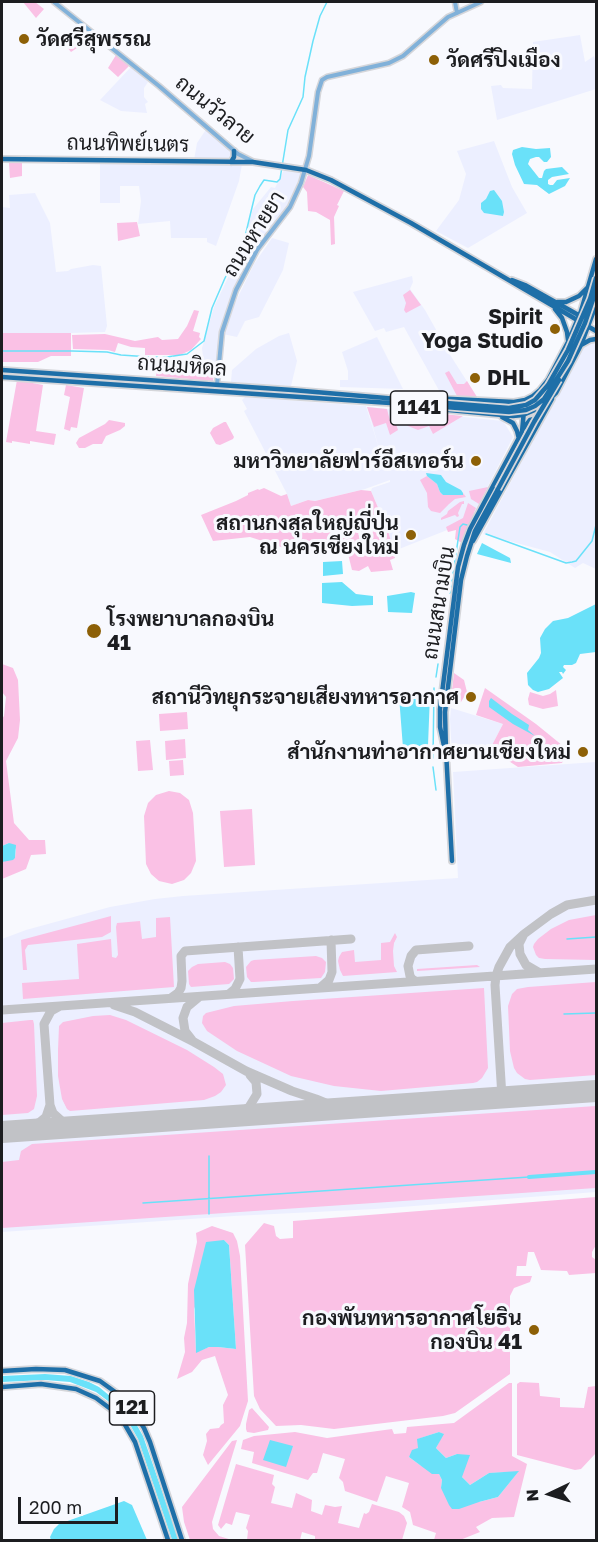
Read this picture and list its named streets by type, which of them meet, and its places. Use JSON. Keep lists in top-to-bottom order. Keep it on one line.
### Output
{"streets":{"main road":["ถนนวัวลาย","ถนนทิพย์เนตร","ถนนมหิดล","1141","ถนนสนามบิน","121"],"street":["ถนนหายยา"]},"crossings":[["ถนนวัวลาย","ถนนทิพย์เนตร"],["ถนนวัวลาย","ถนนหายยา"],["ถนนวัวลาย","ถนนมหิดล"],["ถนนหายยา","ถนนมหิดล"],["ถนนมหิดล","ถนนสนามบิน"]],"places":["วัดศรีสุพรรณ","วัดศรีปิงเมือง","Spirit Yoga Studio","DHL","มหาวิทยาลัยฟาร์อีสเทอร์น","สถานกงสุลใหญ่ญี่ปุ่น ณ นครเชียงใหม่","โรงพยาบาลกองบิน 41","สถานีวิทยุกระจายเสียงทหารอากาศ","สำนักงานท่าอากาศยานเชียงใหม่","กองพันทหารอากาศโยธิน กองบิน 41"],"scale_bar":"200 m","north":"left"}
